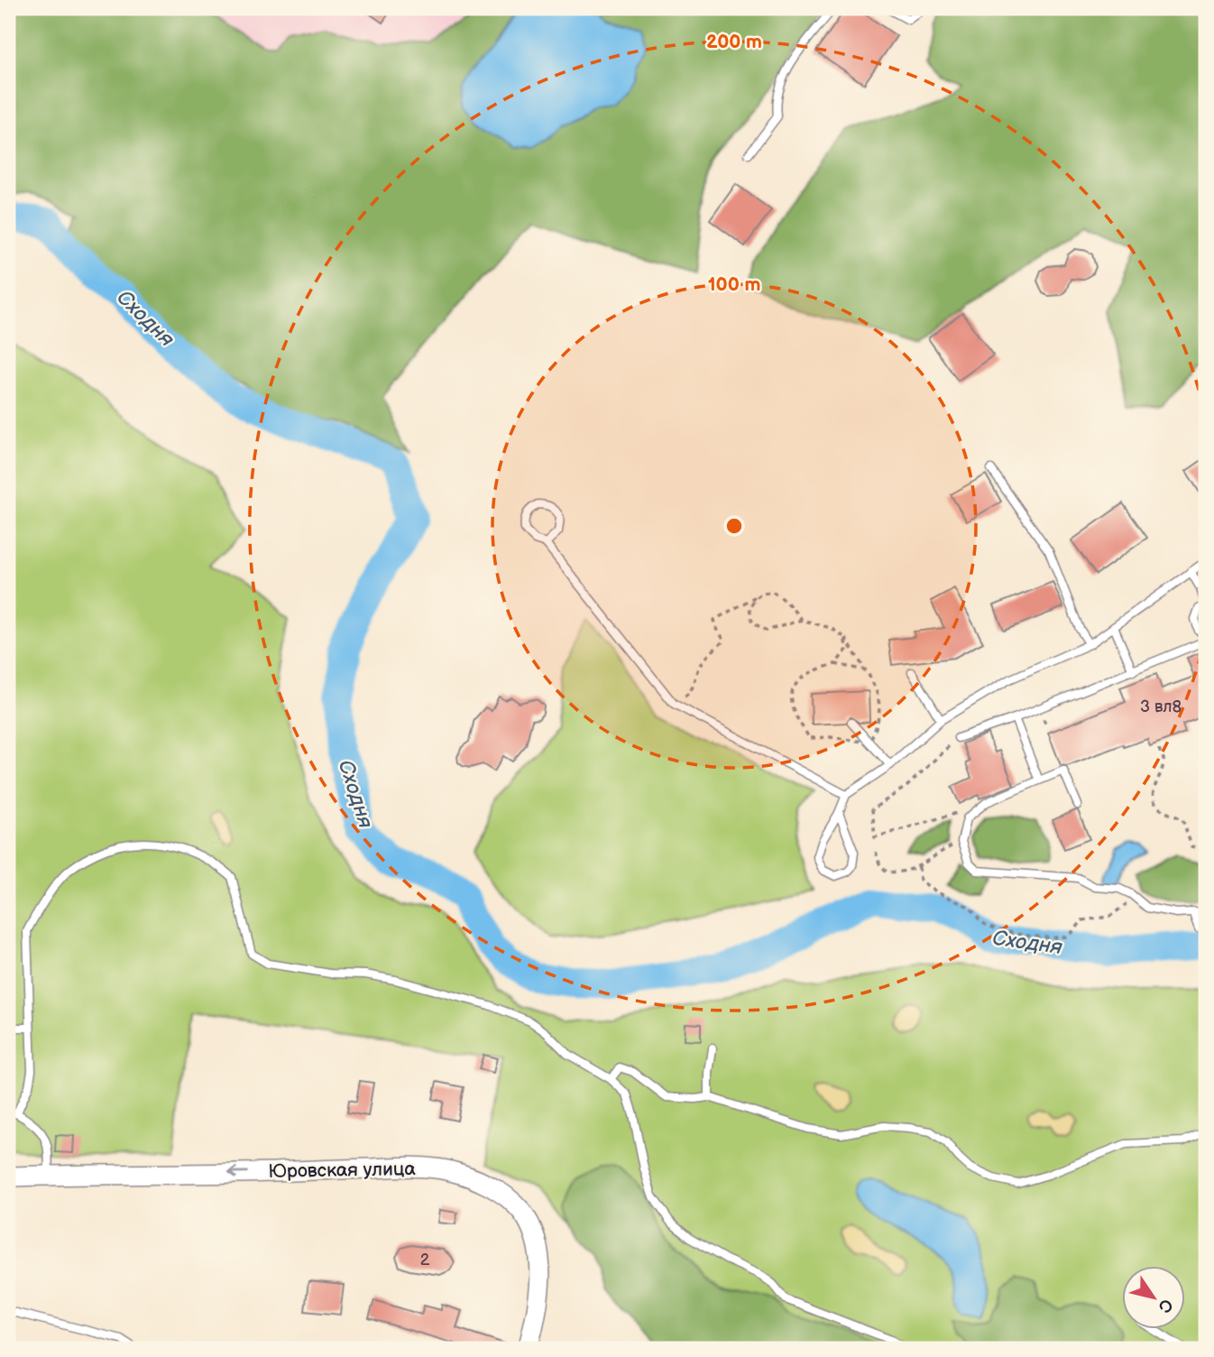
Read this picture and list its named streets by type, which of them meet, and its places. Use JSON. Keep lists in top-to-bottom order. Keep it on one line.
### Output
{"streets":{"street":["Юровская улица"]},"one_way":["Юровская улица"],"water":["Сходня"],"house_numbers":["3 вл8","2"],"north":"bottom right","rings":["200 m","100 m"]}
